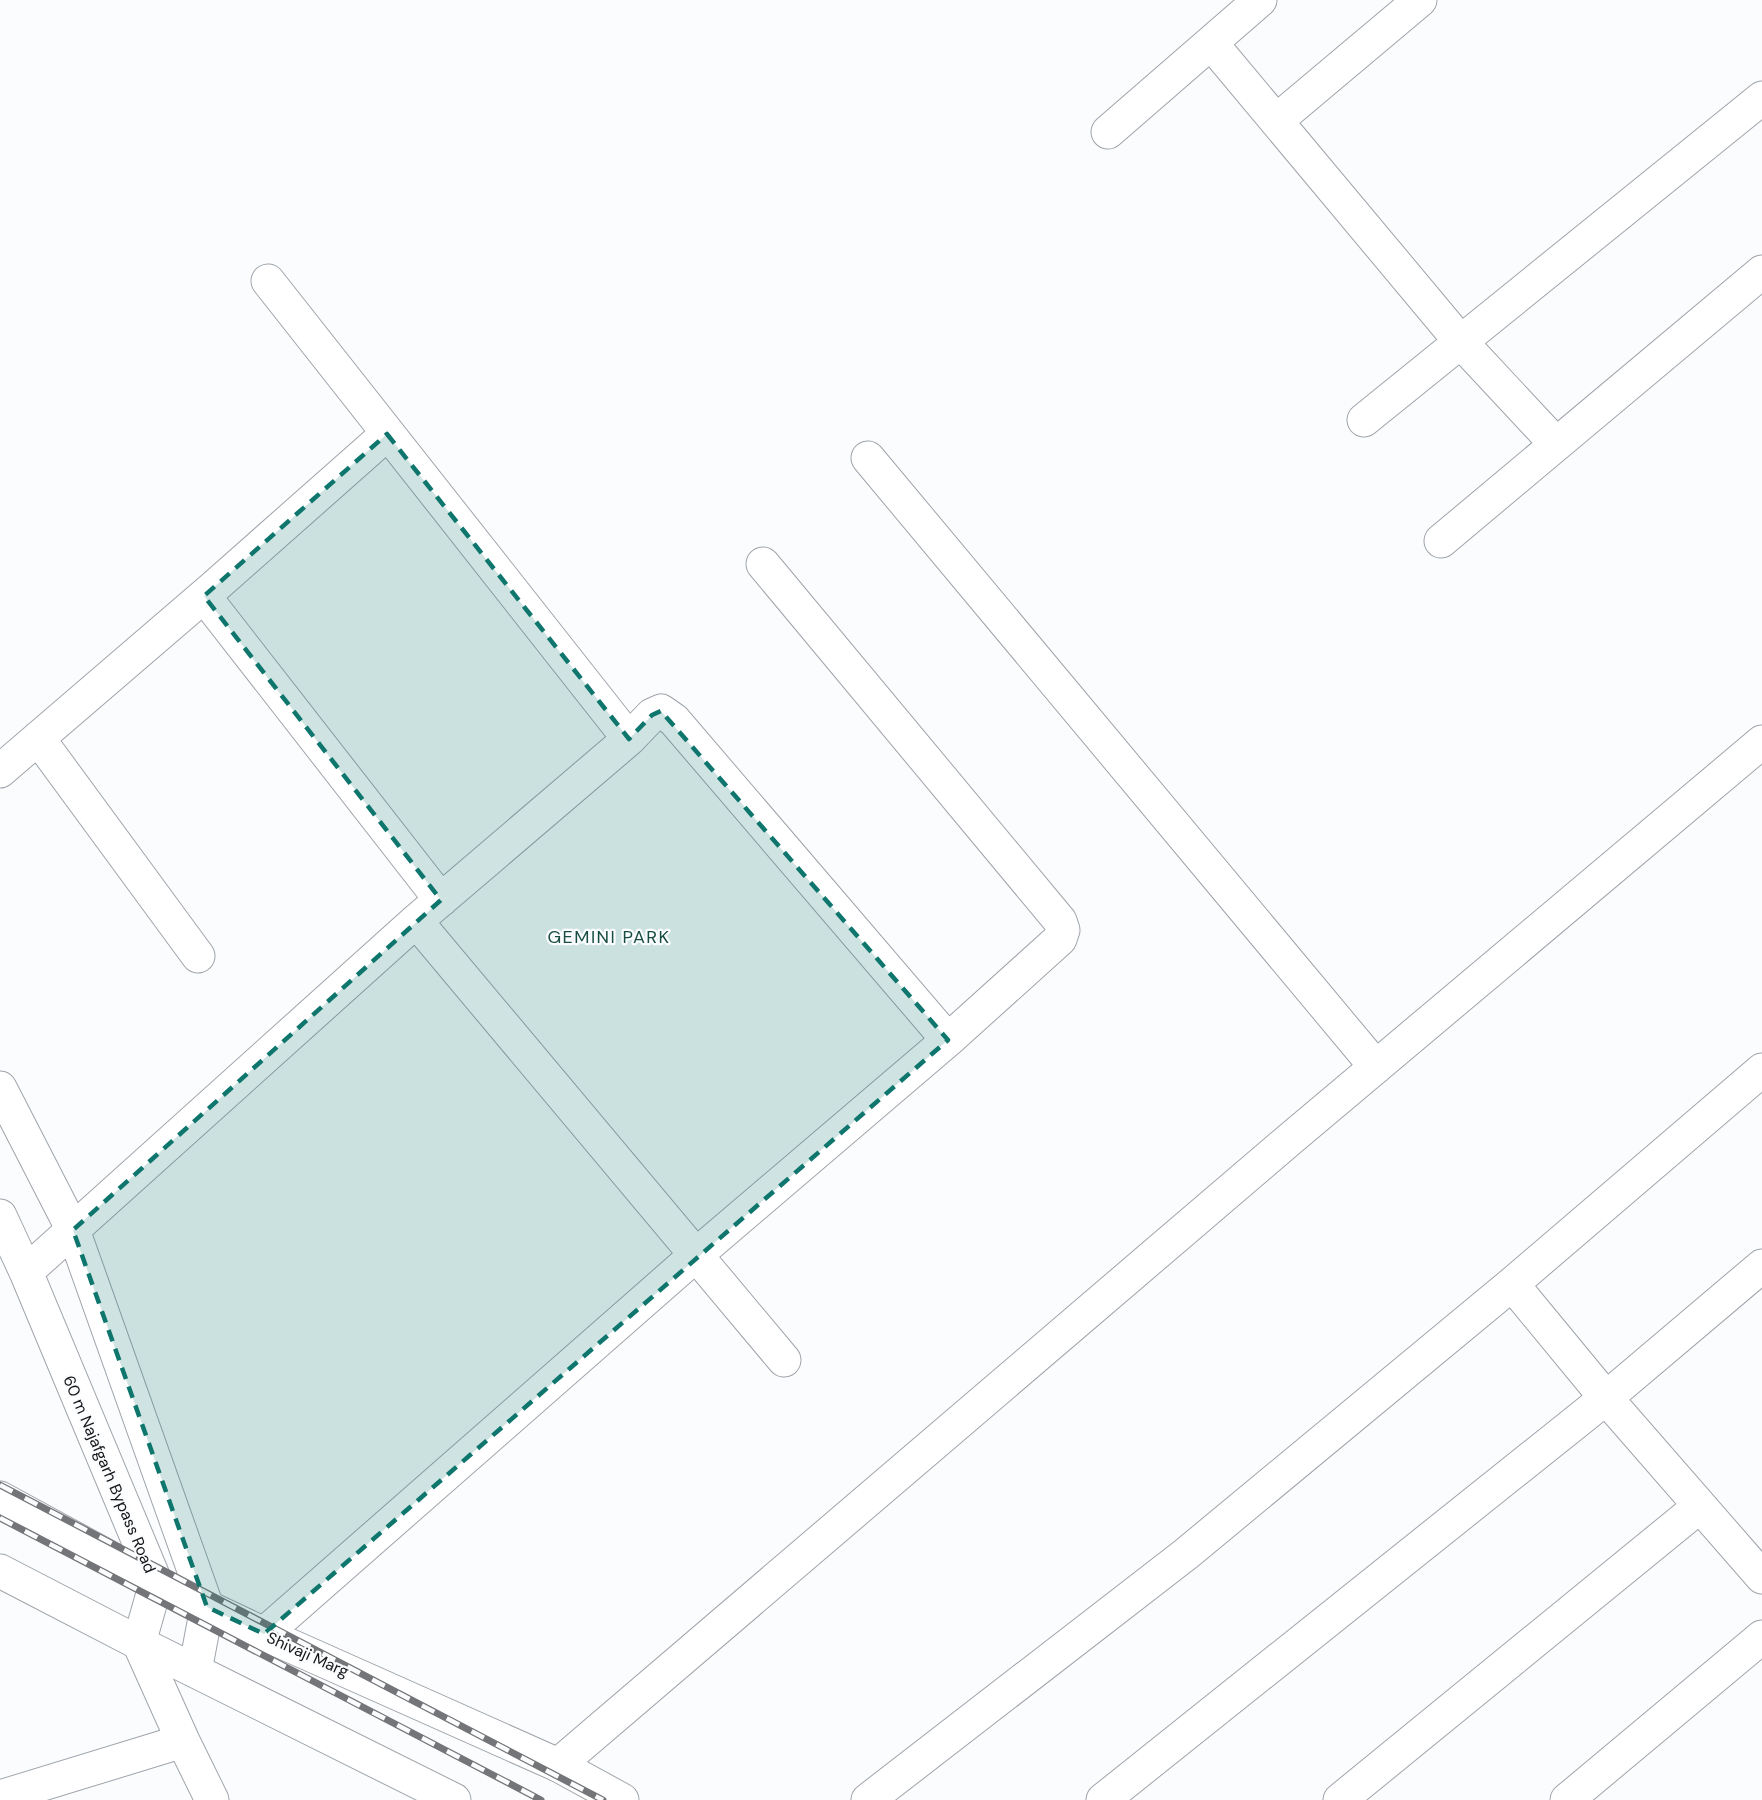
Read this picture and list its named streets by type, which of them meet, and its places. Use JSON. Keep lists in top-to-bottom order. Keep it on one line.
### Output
{"streets":{"street":["60 m Najafgarh Bypass Road","Shivaji Marg"]},"crossings":[["60 m Najafgarh Bypass Road","Shivaji Marg"]],"districts":["GEMINI PARK"]}
